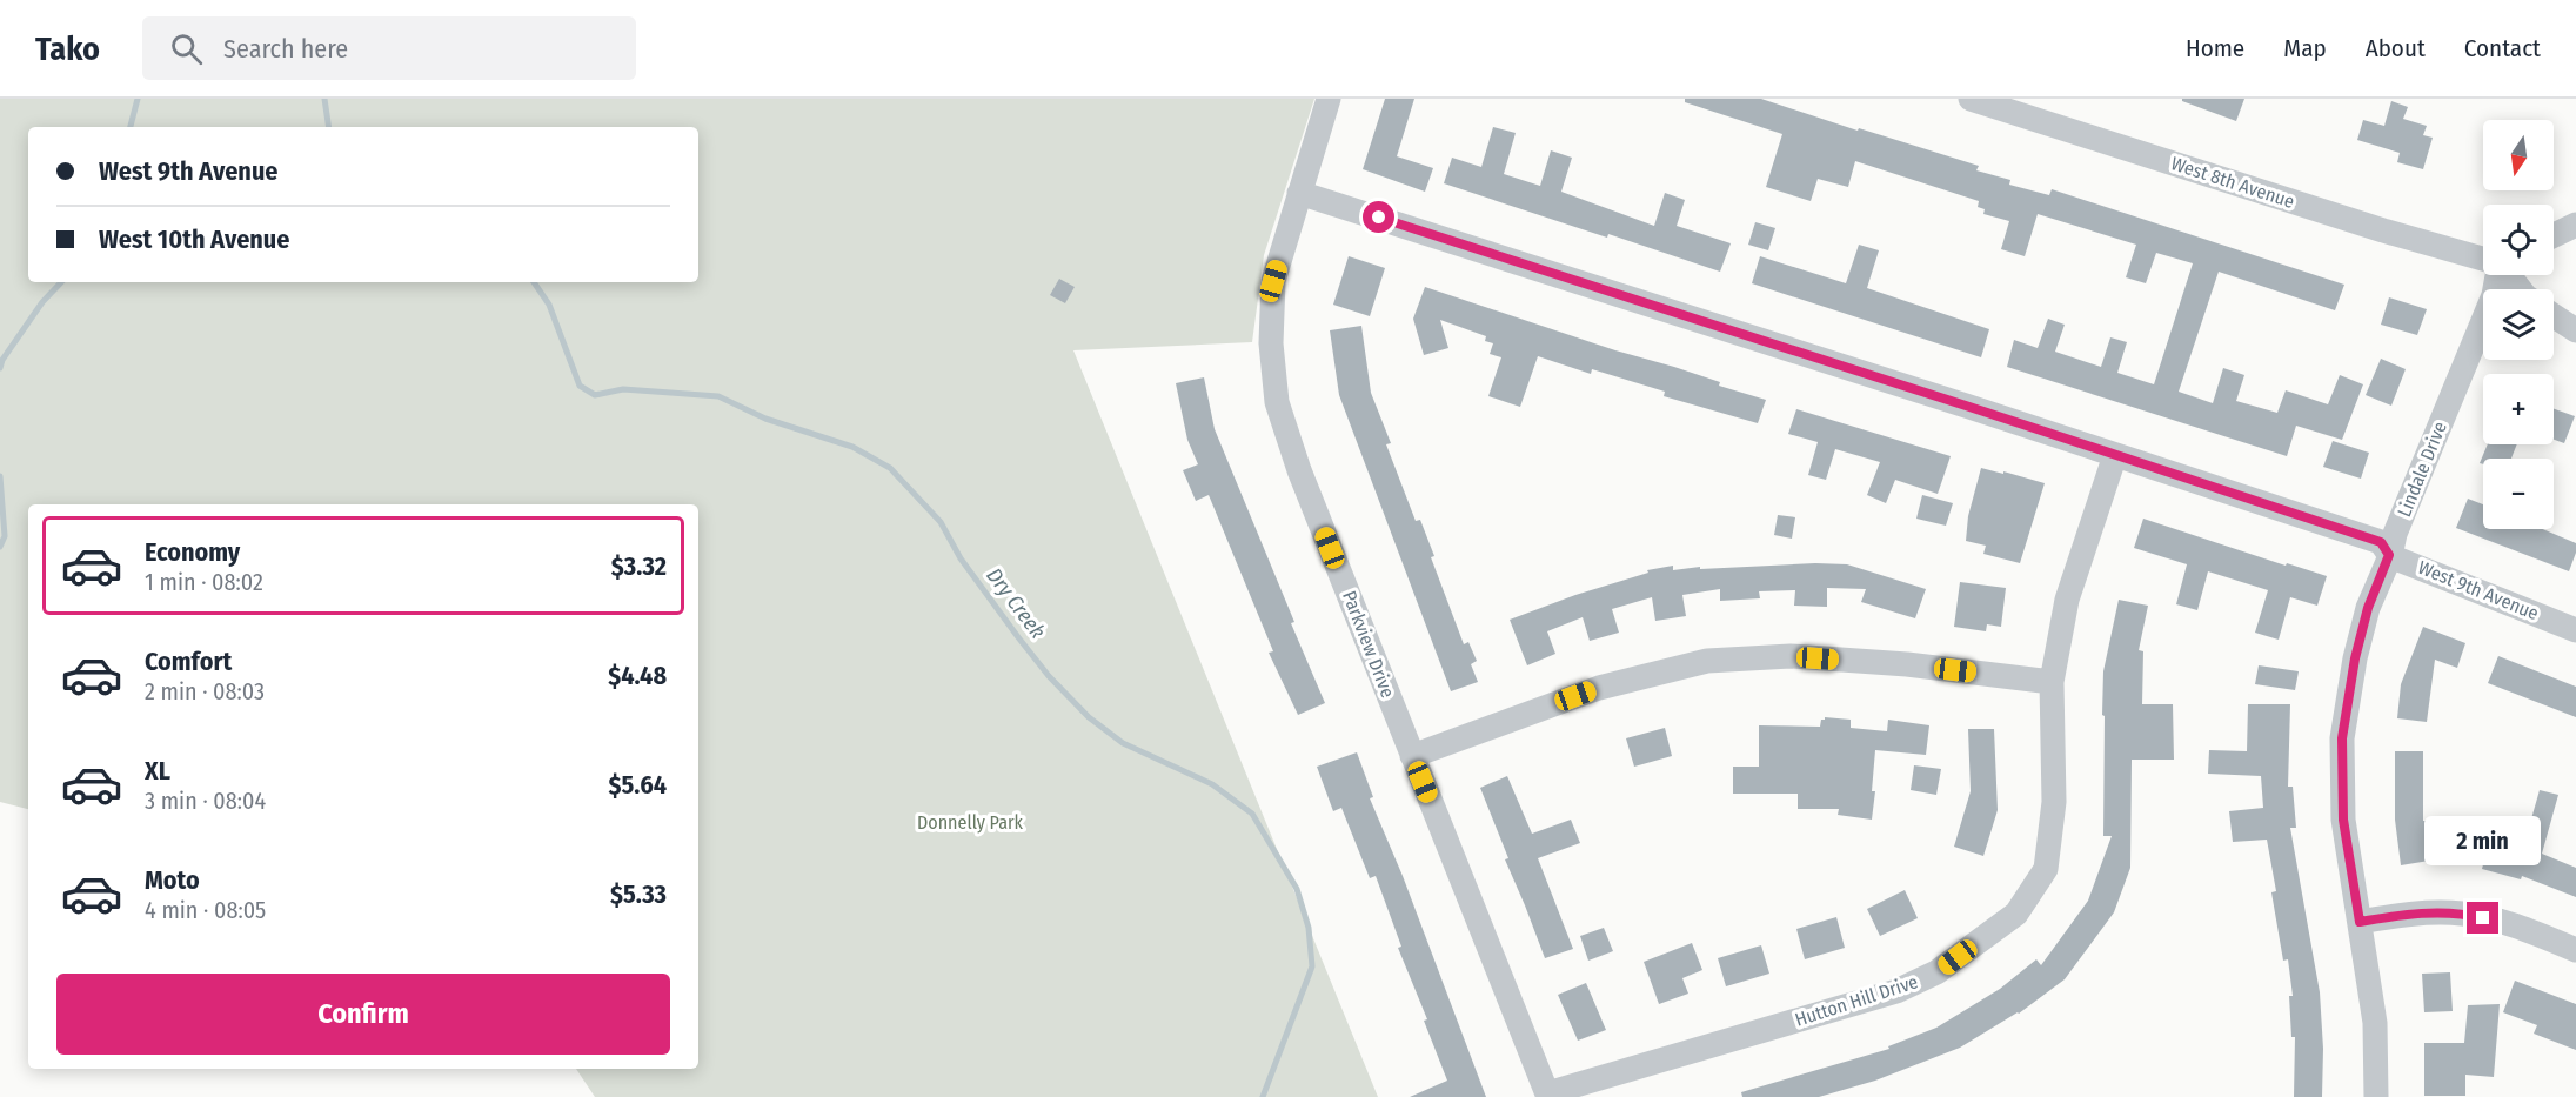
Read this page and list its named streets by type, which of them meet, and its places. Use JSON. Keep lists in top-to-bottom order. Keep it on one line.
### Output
{"streets":{"street":["West 8th Avenue","Lindale Drive","West 9th Avenue","Parkview Drive","Hutton Hill Drive"]},"crossings":[["Lindale Drive","West 9th Avenue"],["West 9th Avenue","Parkview Drive"],["West 9th Avenue","Hutton Hill Drive"],["Parkview Drive","Hutton Hill Drive"]],"water":["Dry Creek"],"parks":["Donnelly Park"],"north":"bottom","page":{"header":"Tako","search":"Search here","nav":["Home","Map","About","Contact"],"map_buttons":["+","−"],"banner":["West 9th Avenue","West 10th Avenue"],"list":[{"name":"Economy","note":"1 min · 08:02","value":"$3.32"},{"name":"Comfort","note":"2 min · 08:03","value":"$4.48"},{"name":"XL","note":"3 min · 08:04","value":"$5.64"},{"name":"Moto","note":"4 min · 08:05","value":"$5.33"}],"bubble":"2 min","buttons":"Confirm"}}
